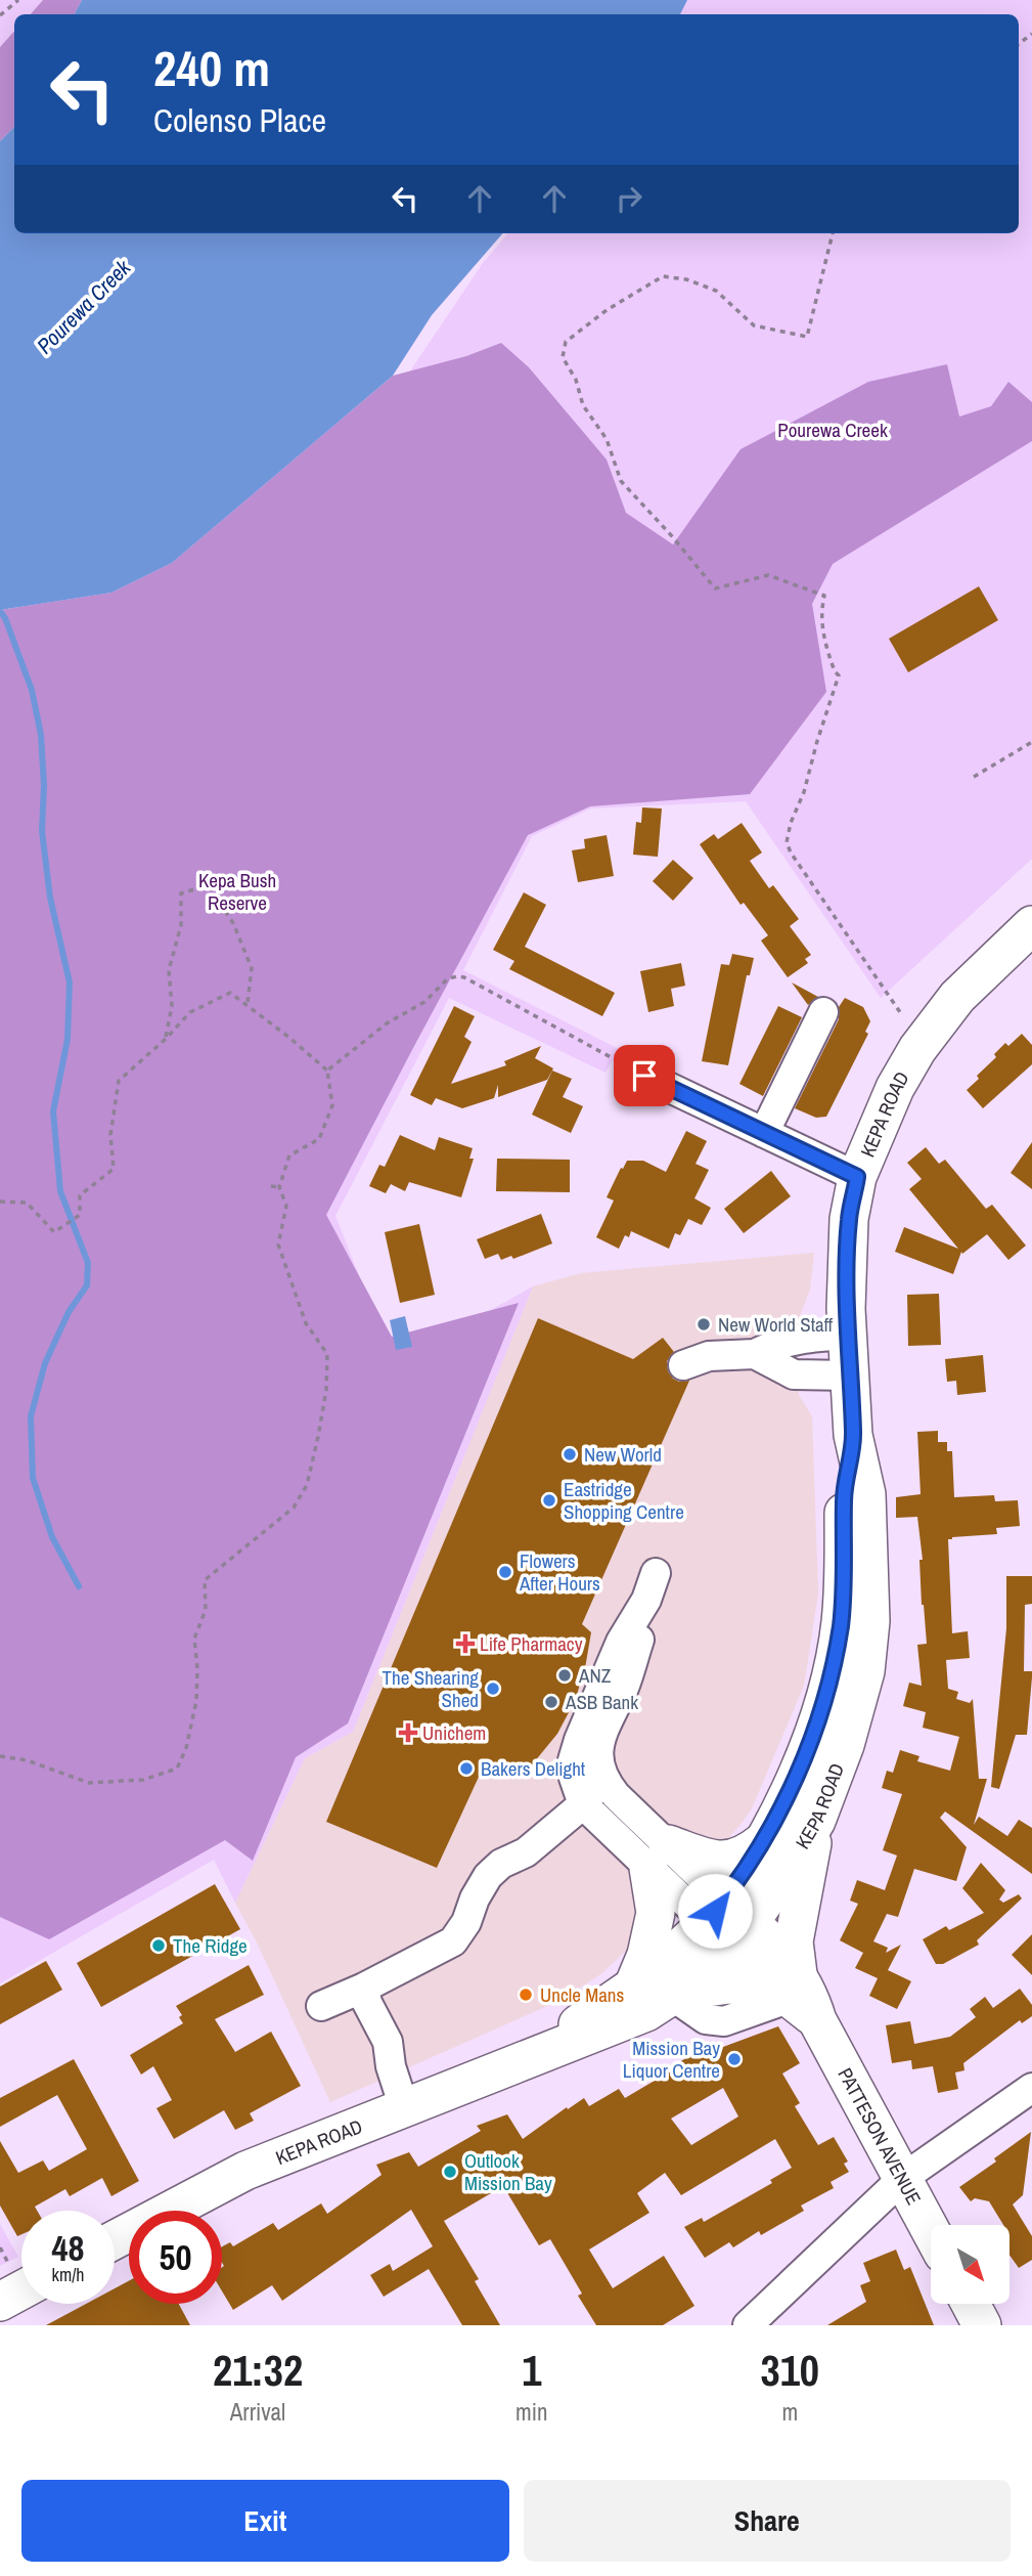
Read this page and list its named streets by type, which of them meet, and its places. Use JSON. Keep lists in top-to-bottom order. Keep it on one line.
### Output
{"streets":{"main road":["KEPA ROAD","PATTESON AVENUE"]},"crossings":[["KEPA ROAD","PATTESON AVENUE"]],"water":["Pourewa Creek"],"parks":["Pourewa Creek","Kepa Bush Reserve"],"places":{"other":["New World Staff","New World","Eastridge Shopping Centre","Flowers After Hours","ANZ","The Shearing Shed","ASB Bank","Bakers Delight","The Ridge","Uncle Mans","Mission Bay Liquor Centre","Outlook Mission Bay"],"health":["Life Pharmacy","Unichem"]},"north":"bottom right","page":{"turn":["240 m","Colenso Place"],"speed":"48 km/h","limit":"50","eta":["21:32","Arrival","1","min","310","m"],"buttons":["Exit","Share"]}}
